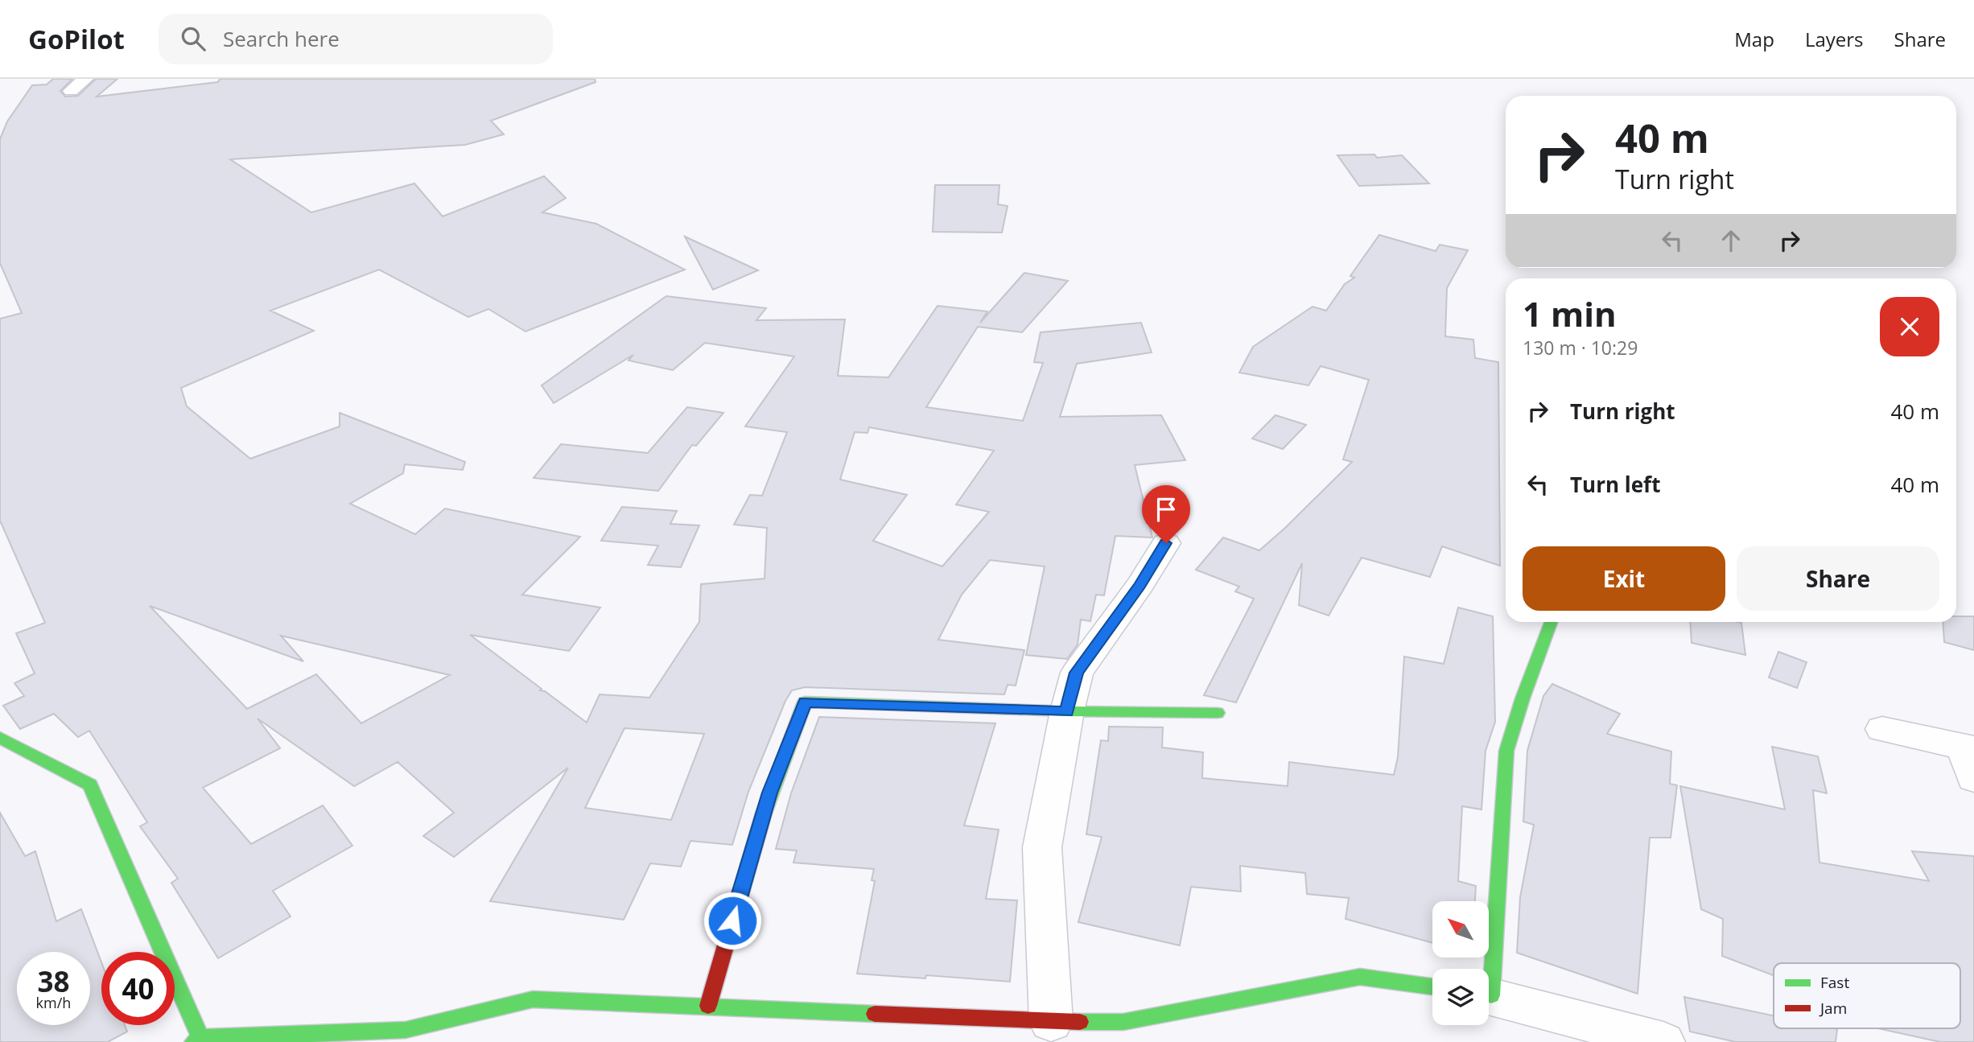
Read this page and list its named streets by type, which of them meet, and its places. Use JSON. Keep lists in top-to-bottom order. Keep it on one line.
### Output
{"legend":["Fast","Jam"],"north":"top left","page":{"header":"GoPilot","search":"Search here","nav":["Map","Layers","Share"],"turn":["40 m","Turn right"],"heading":["1 min","130 m · 10:29"],"list":[{"name":"Turn right","value":"40 m"},{"name":"Turn left","value":"40 m"}],"buttons":["Exit","Share"],"speed":"38 km/h","limit":"40"}}
